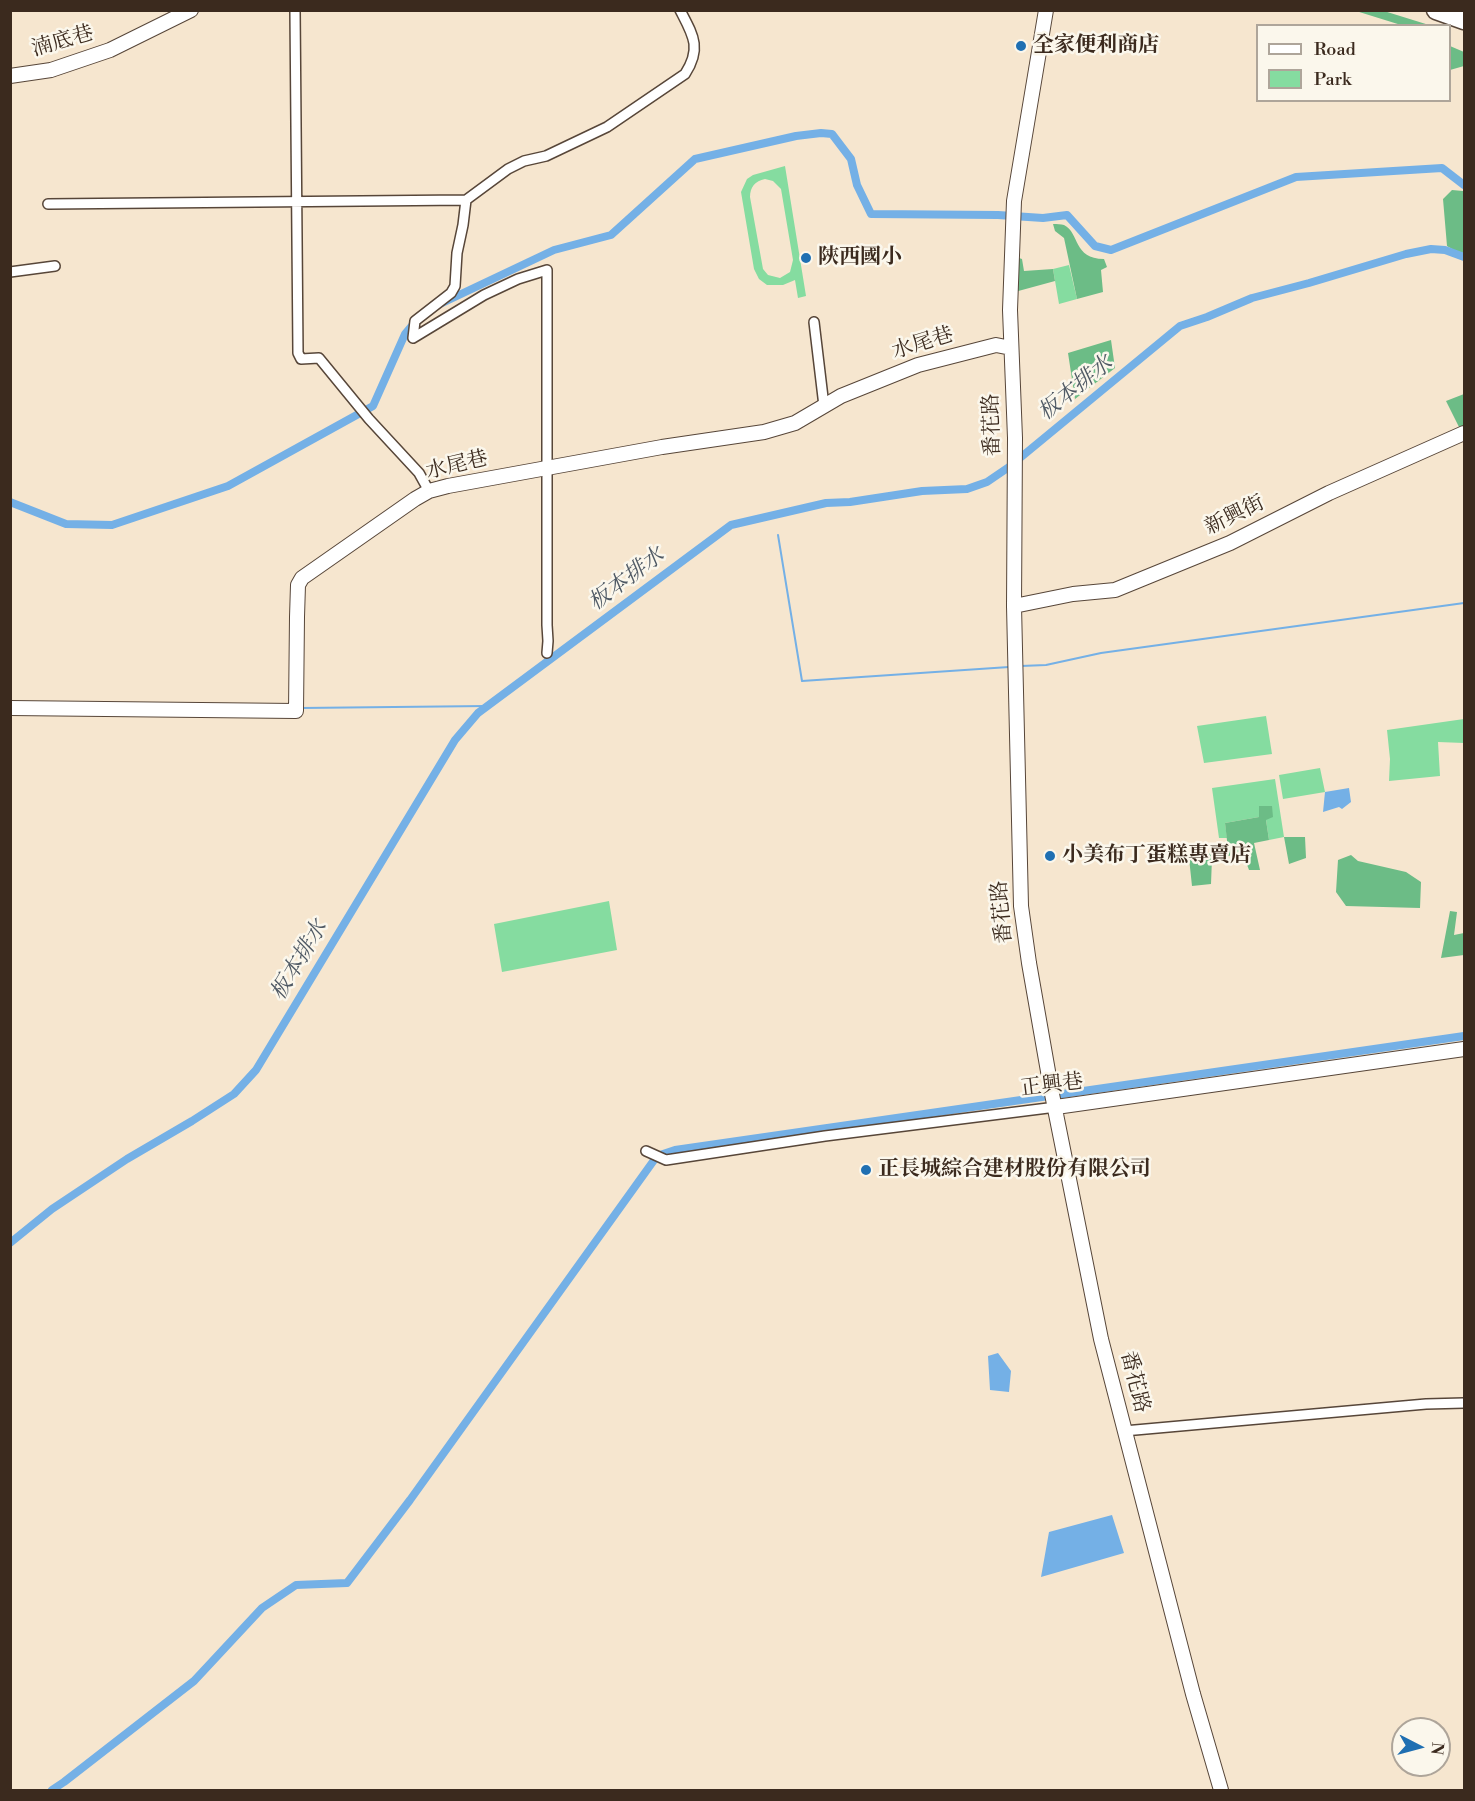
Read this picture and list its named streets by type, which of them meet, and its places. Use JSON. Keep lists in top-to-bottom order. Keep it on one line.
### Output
{"streets":{"street":["湳底巷","水尾巷","番花路","新興街","正興巷"]},"crossings":[["水尾巷","番花路"],["番花路","新興街"],["番花路","正興巷"]],"water":["板本排水"],"places":["全家便利商店","陝西國小","小美布丁蛋糕專賣店","正長城綜合建材股份有限公司"],"legend":["Road","Park"],"north":"right"}
